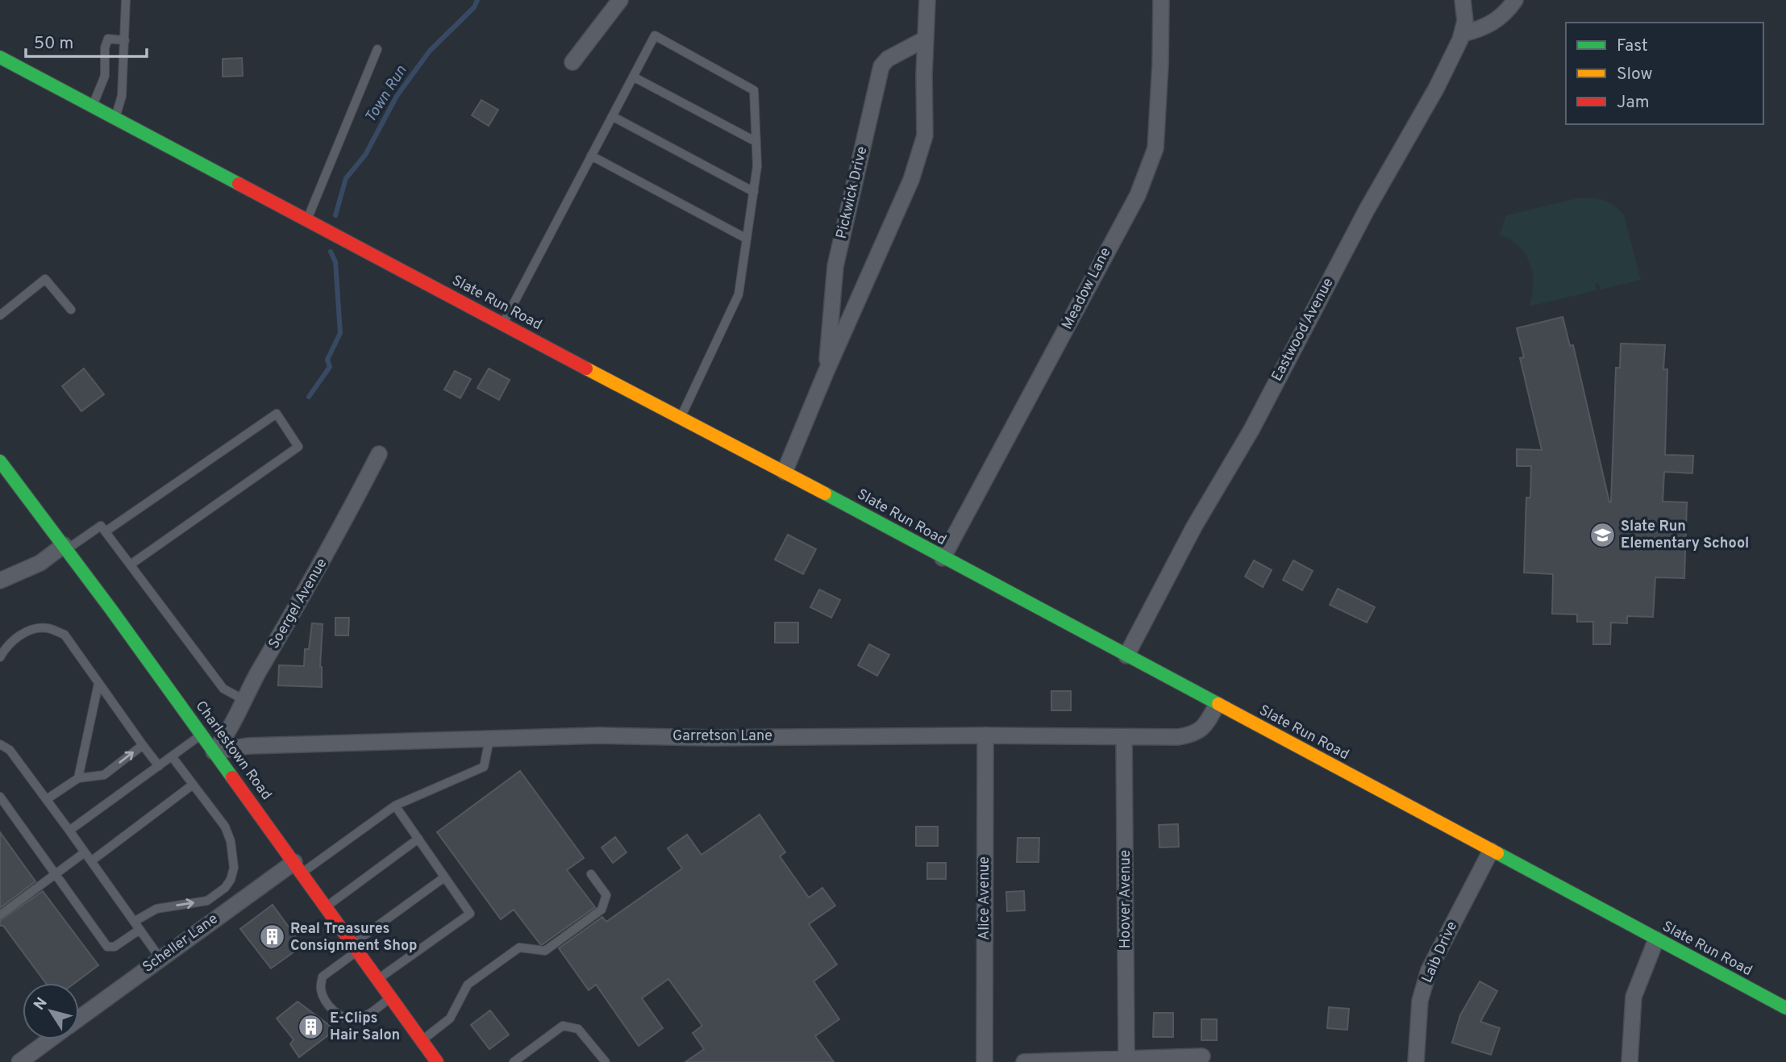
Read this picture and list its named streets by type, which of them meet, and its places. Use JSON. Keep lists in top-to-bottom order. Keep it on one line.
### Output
{"streets":{"street":["Pickwick Drive","Meadow Lane","Slate Run Road","Eastwood Avenue","Soergel Avenue","Garretson Lane","Charlestown Road","Alice Avenue","Hoover Avenue","Scheller Lane","Laib Drive"]},"crossings":[["Pickwick Drive","Slate Run Road"],["Meadow Lane","Slate Run Road"],["Slate Run Road","Eastwood Avenue"],["Slate Run Road","Garretson Lane"],["Slate Run Road","Laib Drive"],["Soergel Avenue","Garretson Lane"],["Soergel Avenue","Charlestown Road"],["Garretson Lane","Charlestown Road"],["Garretson Lane","Alice Avenue"],["Garretson Lane","Hoover Avenue"],["Charlestown Road","Scheller Lane"]],"water":["Town Run"],"places":{"school or university":["Slate Run Elementary School"],"building":["Real Treasures Consignment Shop","E-Clips Hair Salon"]},"legend":["Fast","Slow","Jam"],"scale_bar":"50 m","north":"top left"}
